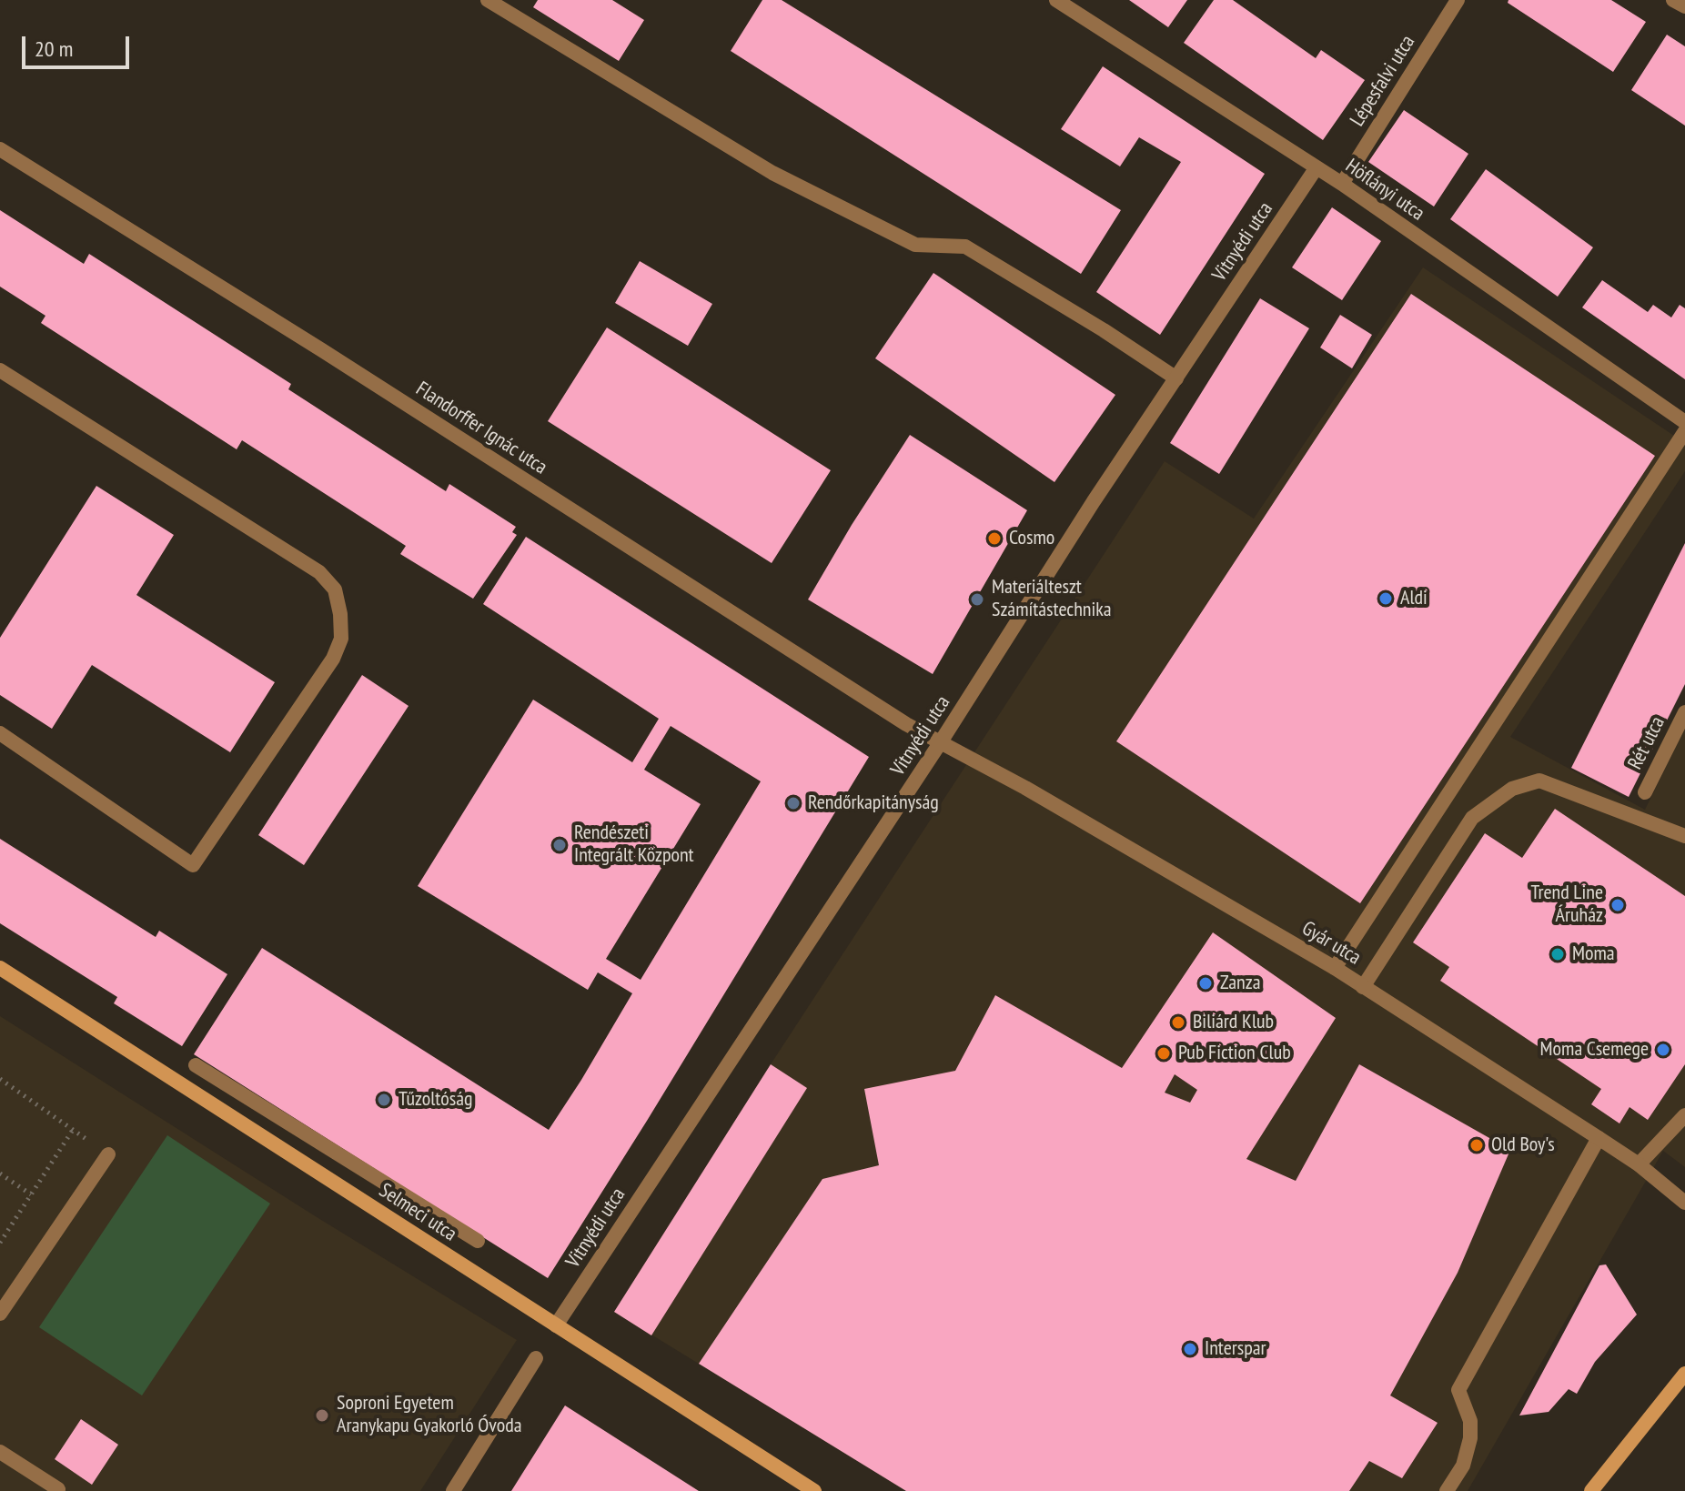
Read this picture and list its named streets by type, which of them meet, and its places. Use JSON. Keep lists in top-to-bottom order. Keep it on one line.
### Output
{"streets":{"street":["Lépesfalvi utca","Höflányi utca","Vitnyédi utca","Flandorffer Ignác utca","Rét utca","Gyár utca","Selmeci utca"]},"crossings":[["Lépesfalvi utca","Höflányi utca"],["Höflányi utca","Vitnyédi utca"],["Vitnyédi utca","Flandorffer Ignác utca"],["Vitnyédi utca","Gyár utca"],["Vitnyédi utca","Selmeci utca"],["Flandorffer Ignác utca","Gyár utca"]],"places":["Cosmo","Aldi","Materiálteszt Számítástechnika","Rendőrkapitányság","Rendészeti Integrált Központ","Trend Line Áruház","Moma","Zanza","Biliárd Klub","Moma Csemege","Pub Fiction Club","Tűzoltóság","Old Boy's","Interspar","Soproni Egyetem Aranykapu Gyakorló Óvoda"],"scale_bar":"20 m"}
